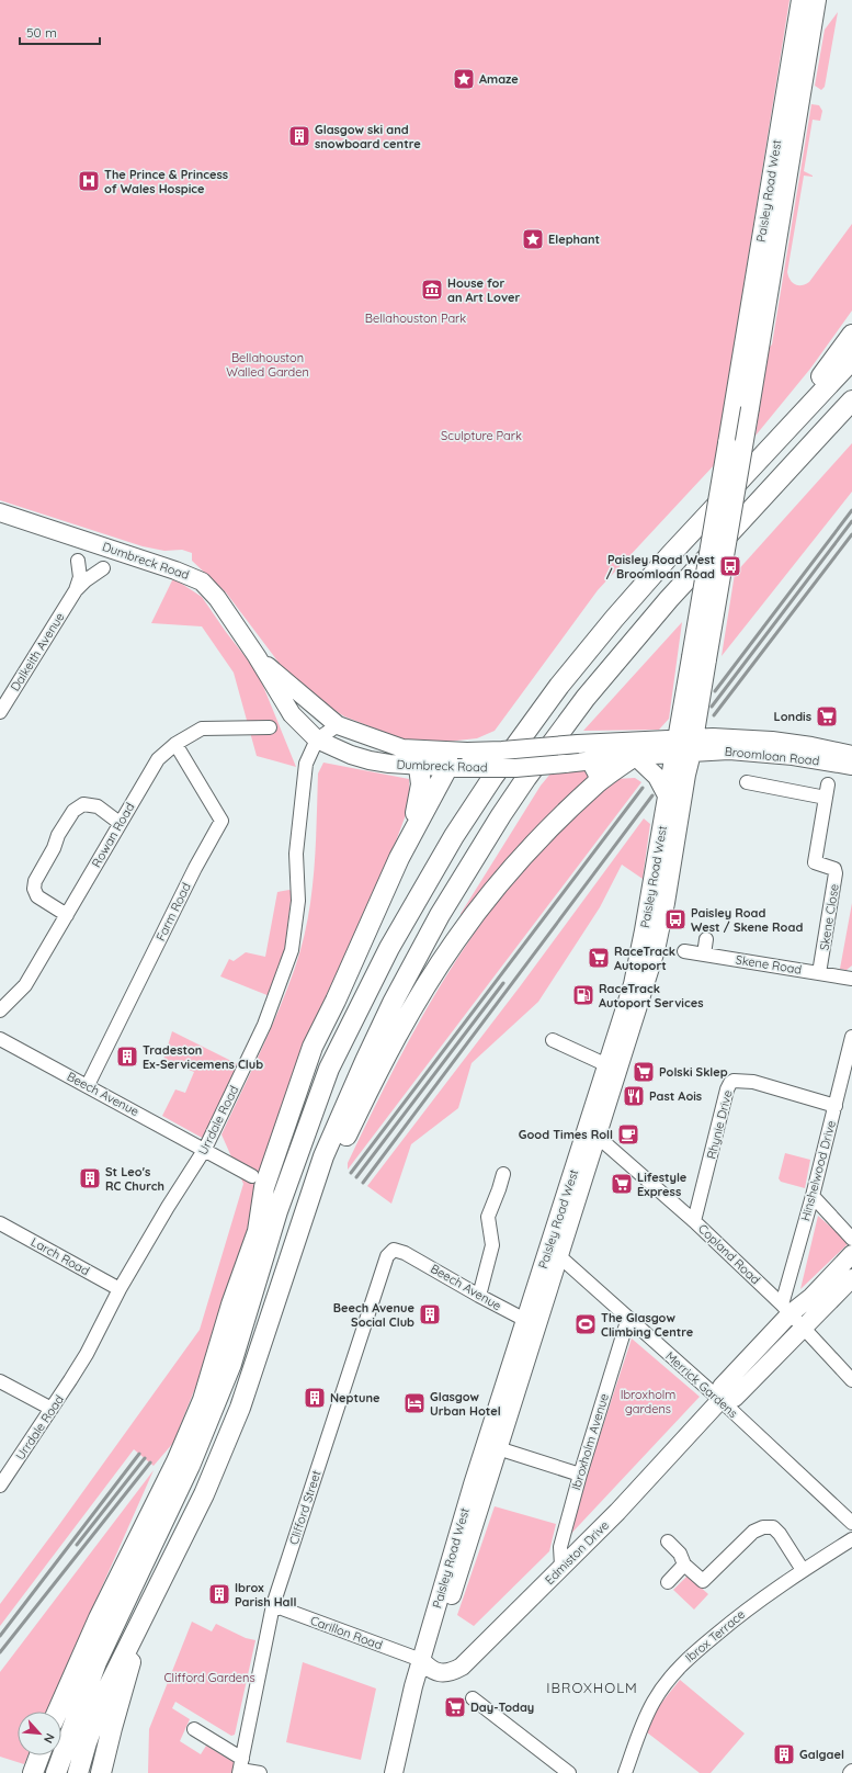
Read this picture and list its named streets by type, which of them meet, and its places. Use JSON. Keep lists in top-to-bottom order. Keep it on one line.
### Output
{"streets":{"main road":["Paisley Road West","Dumbreck Road","Broomloan Road","Edmiston Drive"],"street":["Dalkeith Avenue","Rowan Road","Farm Road","Skene Close","Skene Road","Beech Avenue","Urrdale Road","Rhynie Drive","Hinshelwood Drive","Copland Road","Larch Road","Merrick Gardens","Ibroxholm Avenue","Clifford Street","Carillon Road","Ibrox Terrace"]},"crossings":[["Paisley Road West","Dumbreck Road"],["Paisley Road West","Broomloan Road"],["Paisley Road West","Beech Avenue"],["Paisley Road West","Copland Road"],["Paisley Road West","Merrick Gardens"],["Paisley Road West","Edmiston Drive"],["Paisley Road West","Carillon Road"],["Dumbreck Road","Broomloan Road"],["Dumbreck Road","Urrdale Road"],["Rowan Road","Farm Road"],["Farm Road","Beech Avenue"],["Skene Close","Skene Road"],["Beech Avenue","Urrdale Road"],["Beech Avenue","Clifford Street"],["Urrdale Road","Larch Road"],["Rhynie Drive","Hinshelwood Drive"],["Rhynie Drive","Copland Road"],["Hinshelwood Drive","Copland Road"],["Hinshelwood Drive","Edmiston Drive"],["Copland Road","Edmiston Drive"],["Merrick Gardens","Ibroxholm Avenue"],["Merrick Gardens","Edmiston Drive"],["Ibroxholm Avenue","Edmiston Drive"],["Clifford Street","Carillon Road"],["Edmiston Drive","Carillon Road"]],"districts":["IBROXHOLM"],"parks":["Bellahouston Park","Bellahouston Walled Garden","Sculpture Park","Ibroxholm gardens","Clifford Gardens"],"places":{"place":["Amaze","Elephant"],"building":["Glasgow ski and snowboard centre","Tradeston Ex-Servicemens Club","St Leo's RC Church","Beech Avenue Social Club","Neptune","Ibrox Parish Hall","Galgael"],"hospital":["The Prince & Princess of Wales Hospice"],"museum":["House for an Art Lover"],"bus stop":["Paisley Road West / Broomloan Road","Paisley Road West / Skene Road"],"supermarket":["Londis","RaceTrack Autoport","Polski Sklep","Lifestyle Express","Day-Today"],"fuel station":["RaceTrack Autoport Services"],"restaurant":["Past Aois"],"cafe":["Good Times Roll"],"sports":["The Glasgow Climbing Centre"],"hotel":["Glasgow Urban Hotel"]},"scale_bar":"50 m","north":"bottom right"}
